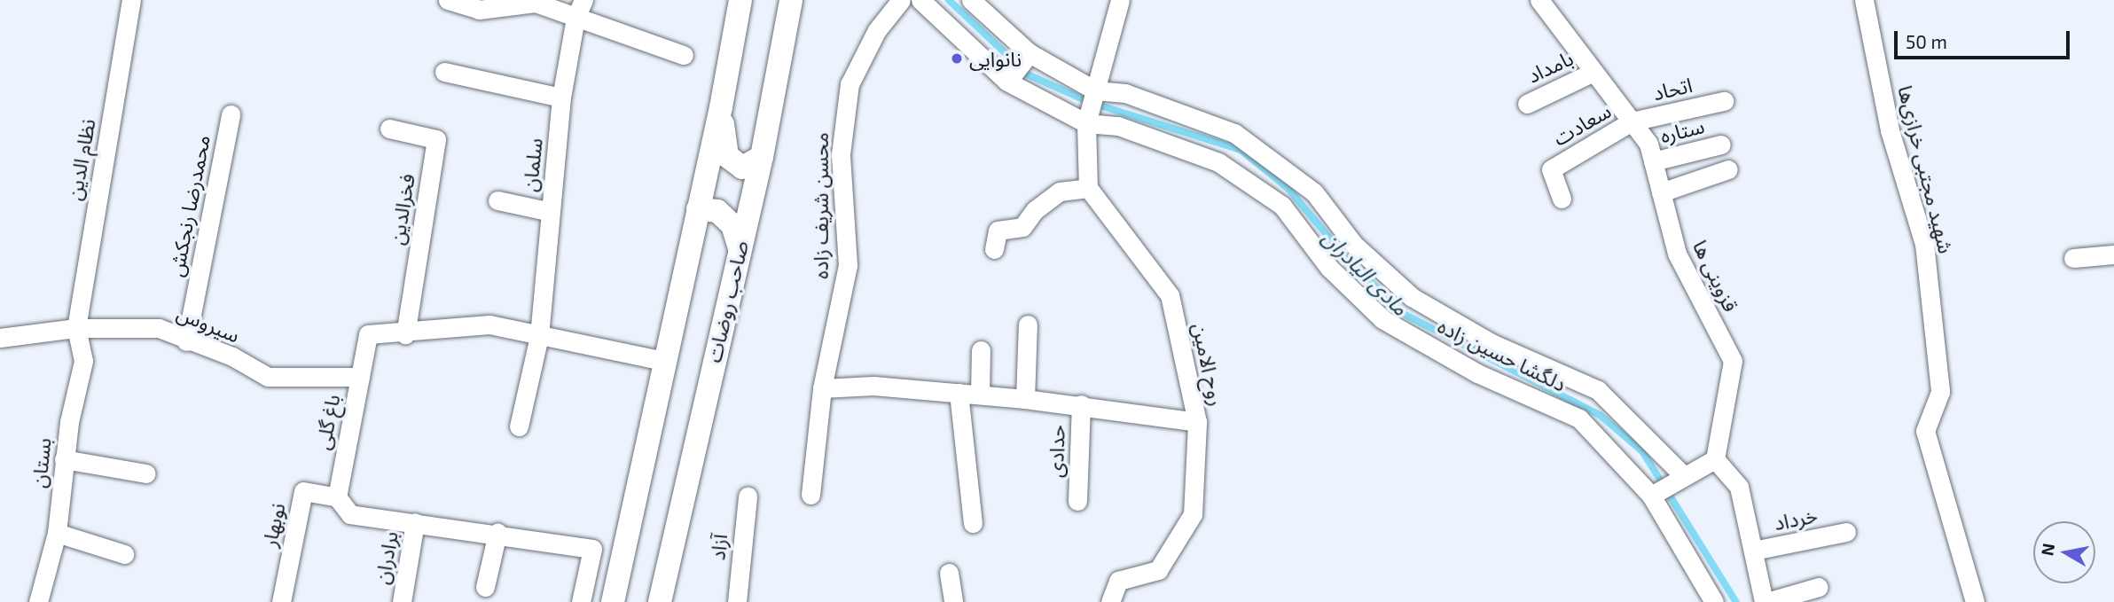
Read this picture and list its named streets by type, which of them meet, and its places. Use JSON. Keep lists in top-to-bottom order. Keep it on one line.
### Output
{"streets":{"street":["بامداد","اتحاد","سعادت","ستاره","نظام الدین","سلمان","شهید مجتبی خرازی‌ها","محمدرضا رنجکش","محسن شریف زاده","فخرالدین","قزوینی ها","صاحب روضات","سیروس","دلگشا حسین زاده","روح الامین","باغ گلی","حدادی","بستان","خرداد","نوبهار","آزاد","برادران"]},"crossings":[["بامداد","قزوینی ها"],["اتحاد","سعادت"],["اتحاد","قزوینی ها"],["سعادت","قزوینی ها"],["ستاره","قزوینی ها"],["نظام الدین","سیروس"],["نظام الدین","بستان"],["سلمان","باغ گلی"],["محمدرضا رنجکش","سیروس"],["فخرالدین","باغ گلی"],["سیروس","باغ گلی"],["سیروس","بستان"],["باغ گلی","نوبهار"]],"water":["مادی الیادران"],"places":["نانوایی"],"scale_bar":"50 m","north":"left"}
